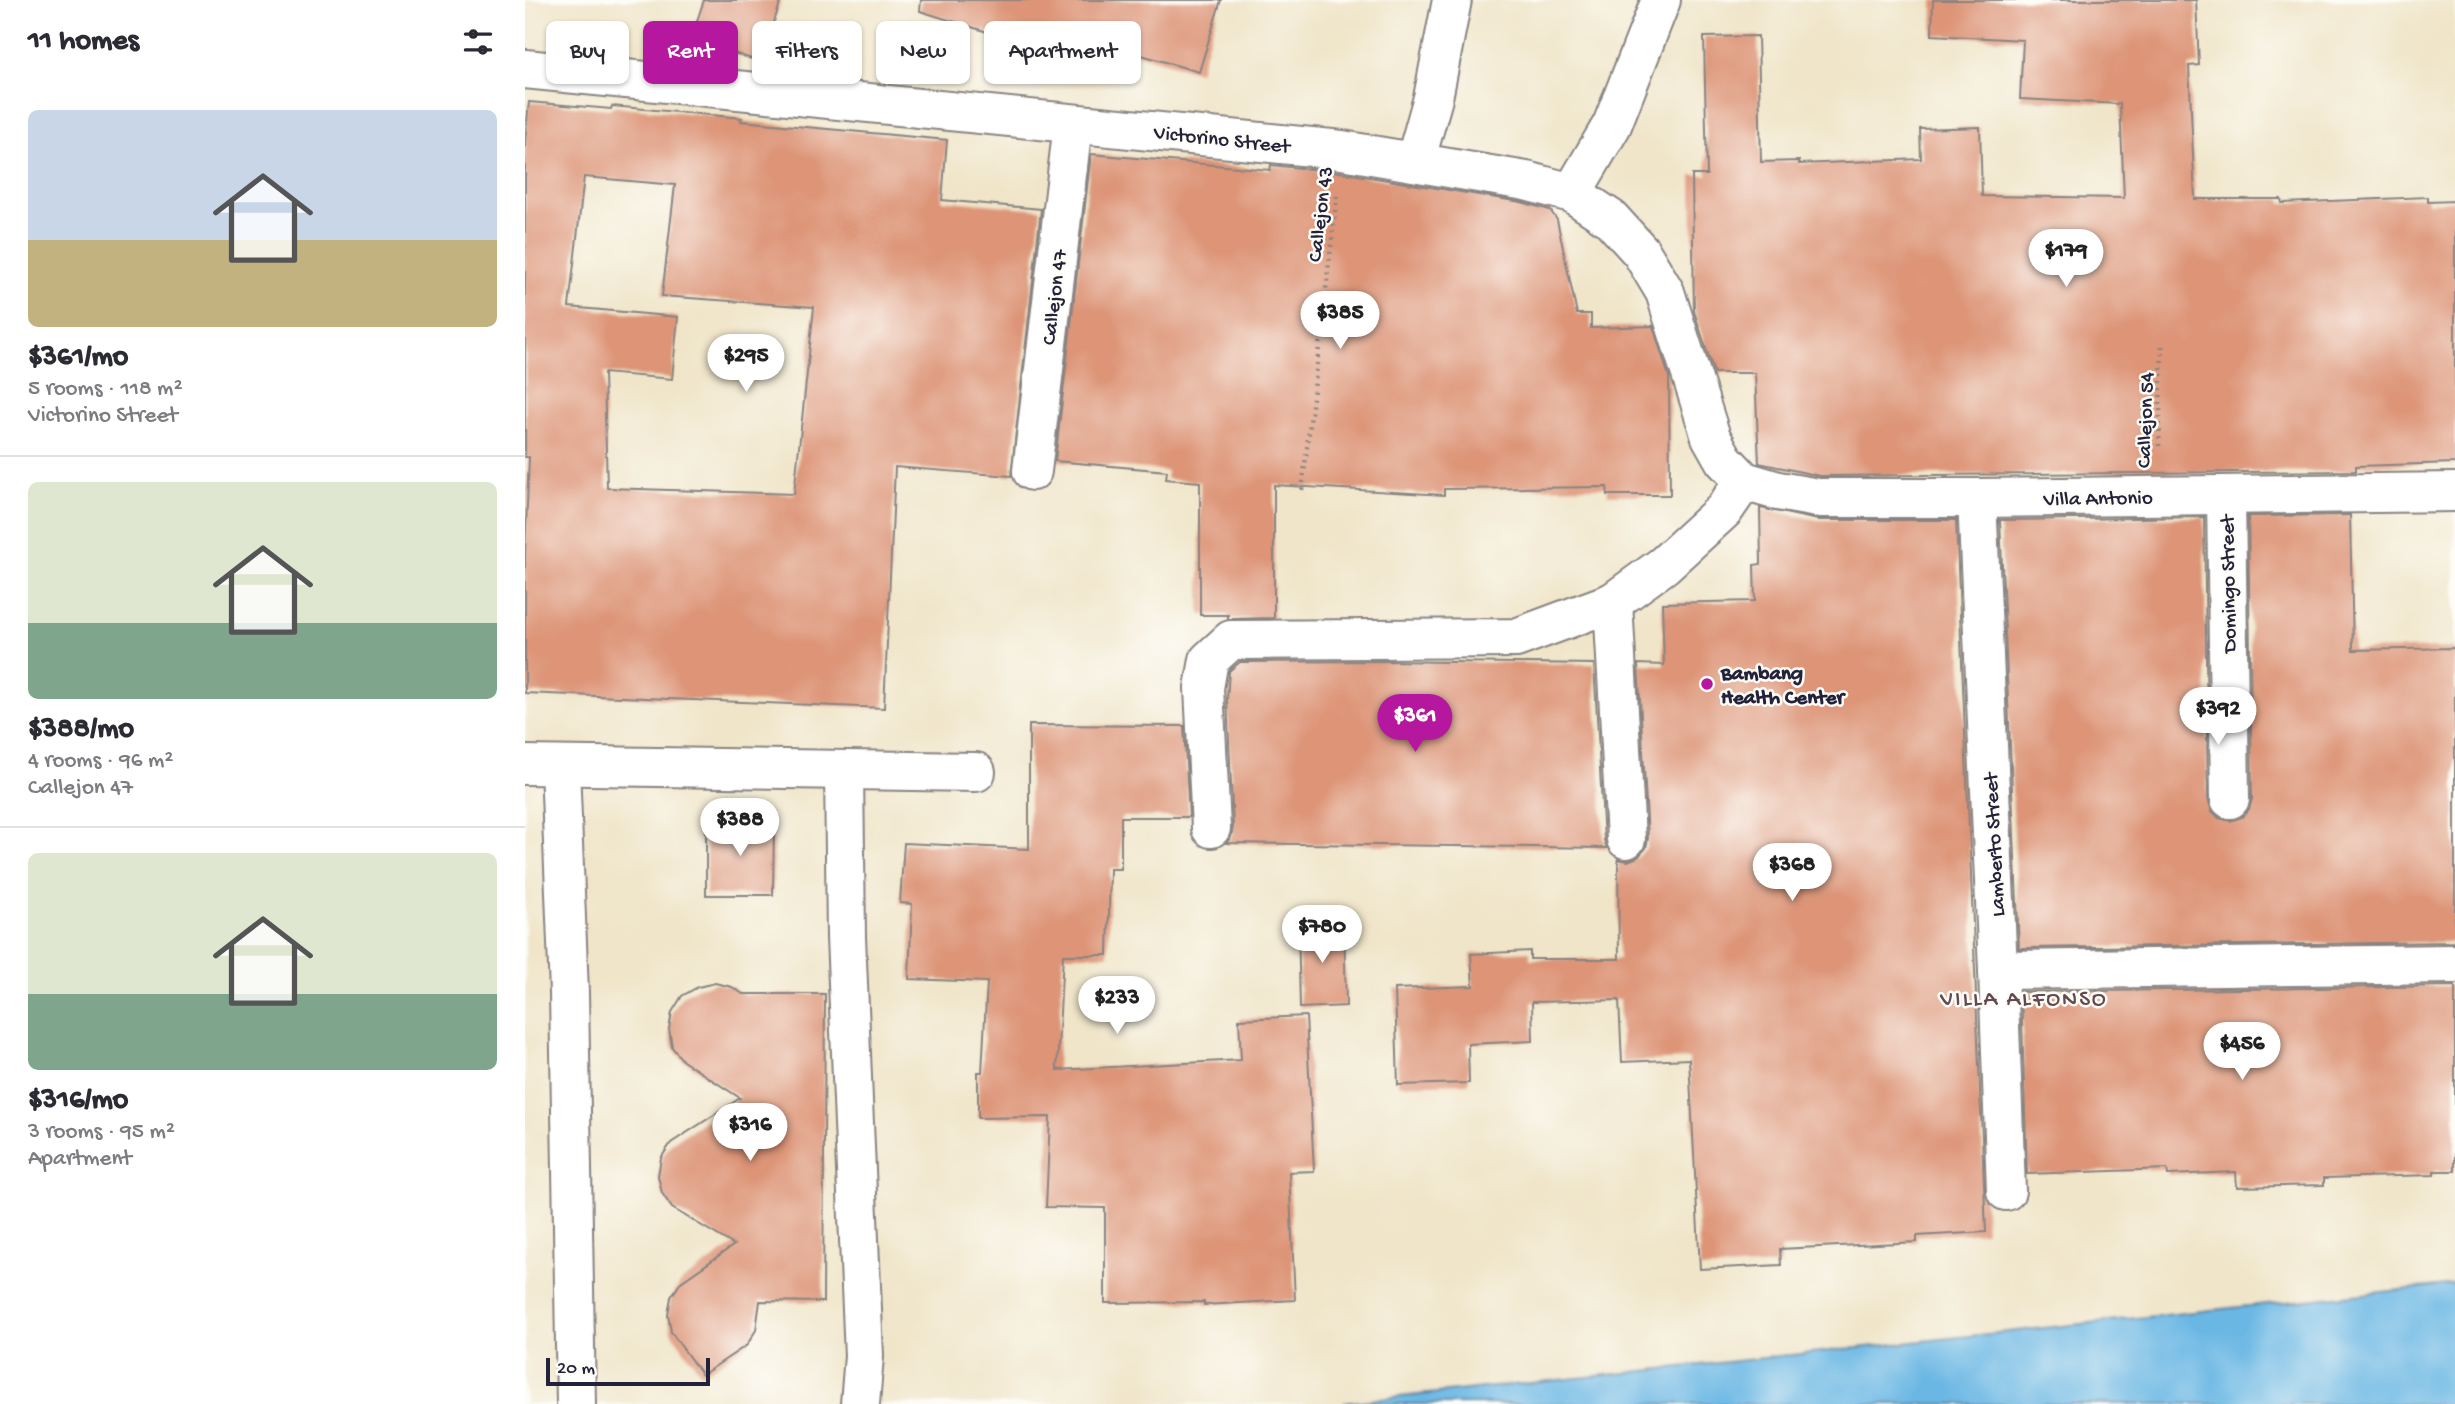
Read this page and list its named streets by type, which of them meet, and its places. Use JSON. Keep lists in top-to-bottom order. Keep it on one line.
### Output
{"streets":{"street":["Victorino Street","Callejon 47","Villa Antonio","Domingo Street","Lamberto Street"],"path":["Callejon 43","Callejon 54"]},"crossings":[["Victorino Street","Callejon 43"],["Victorino Street","Callejon 47"],["Victorino Street","Villa Antonio"],["Callejon 54","Villa Antonio"],["Villa Antonio","Domingo Street"],["Villa Antonio","Lamberto Street"]],"districts":["VILLA ALFONSO"],"places":["Bambang Health Center"],"scale_bar":"20 m","page":{"heading":"11 homes","chip":["Buy","Rent","Filters","New","Apartment"],"list":[{"name":"$361/mo","note":"5 rooms · 118 m² · Victorino Street"},{"name":"$388/mo","note":"4 rooms · 96 m² · Callejon 47"},{"name":"$316/mo","note":"3 rooms · 95 m² · Apartment"}],"price":["$179","$385","$295","$392","$361","$388","$368","$780","$233","$456","$316"],"scale":"20 m"}}
